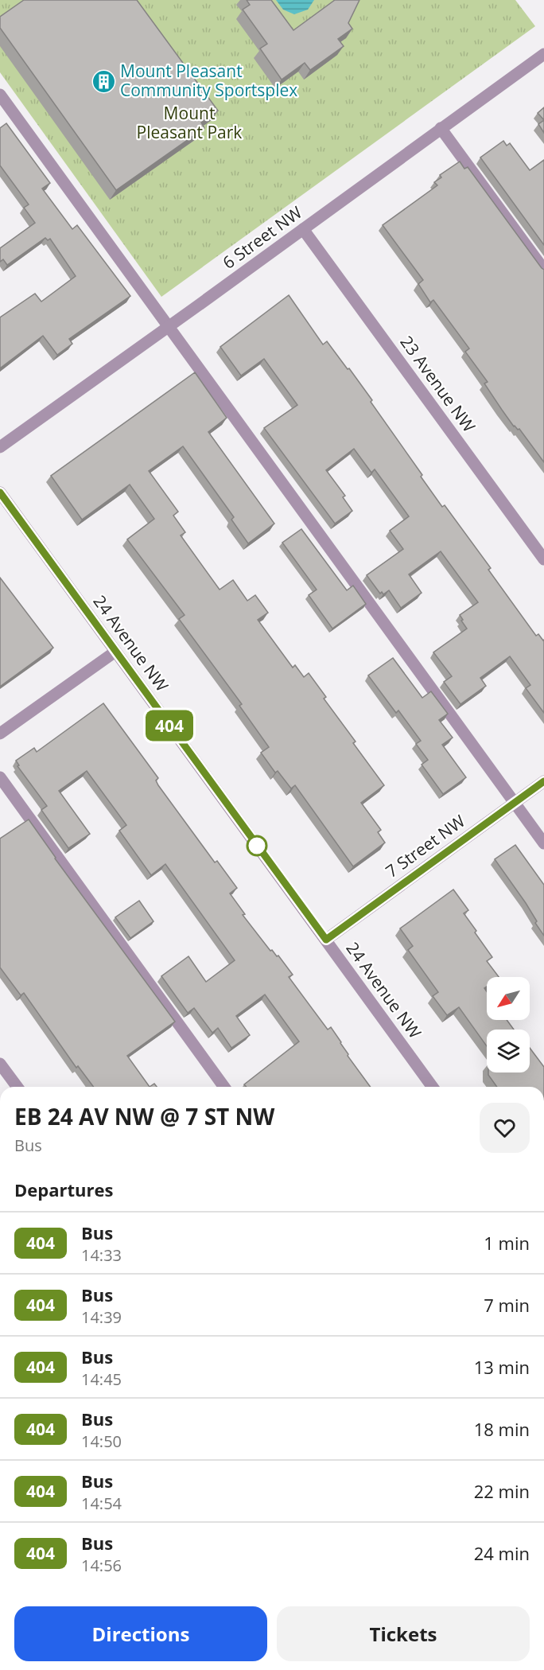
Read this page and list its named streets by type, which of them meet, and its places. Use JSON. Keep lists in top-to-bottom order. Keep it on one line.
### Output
{"streets":{"street":["6 Street NW","23 Avenue NW","24 Avenue NW","7 Street NW"]},"crossings":[["6 Street NW","23 Avenue NW"],["24 Avenue NW","7 Street NW"]],"parks":["Mount Pleasant Park"],"places":{"building":["Mount Pleasant Community Sportsplex"]},"lines":["bus line 404"],"north":"bottom left","page":{"on_map":"404","heading":[["EB 24 AV NW @ 7 ST NW","Bus"],"Departures"],"list":[{"mark":"404","name":"Bus","note":"14:33","value":"1 min"},{"mark":"404","name":"Bus","note":"14:39","value":"7 min"},{"mark":"404","name":"Bus","note":"14:45","value":"13 min"},{"mark":"404","name":"Bus","note":"14:50","value":"18 min"},{"mark":"404","name":"Bus","note":"14:54","value":"22 min"},{"mark":"404","name":"Bus","note":"14:56","value":"24 min"}],"buttons":["Directions","Tickets"]}}
